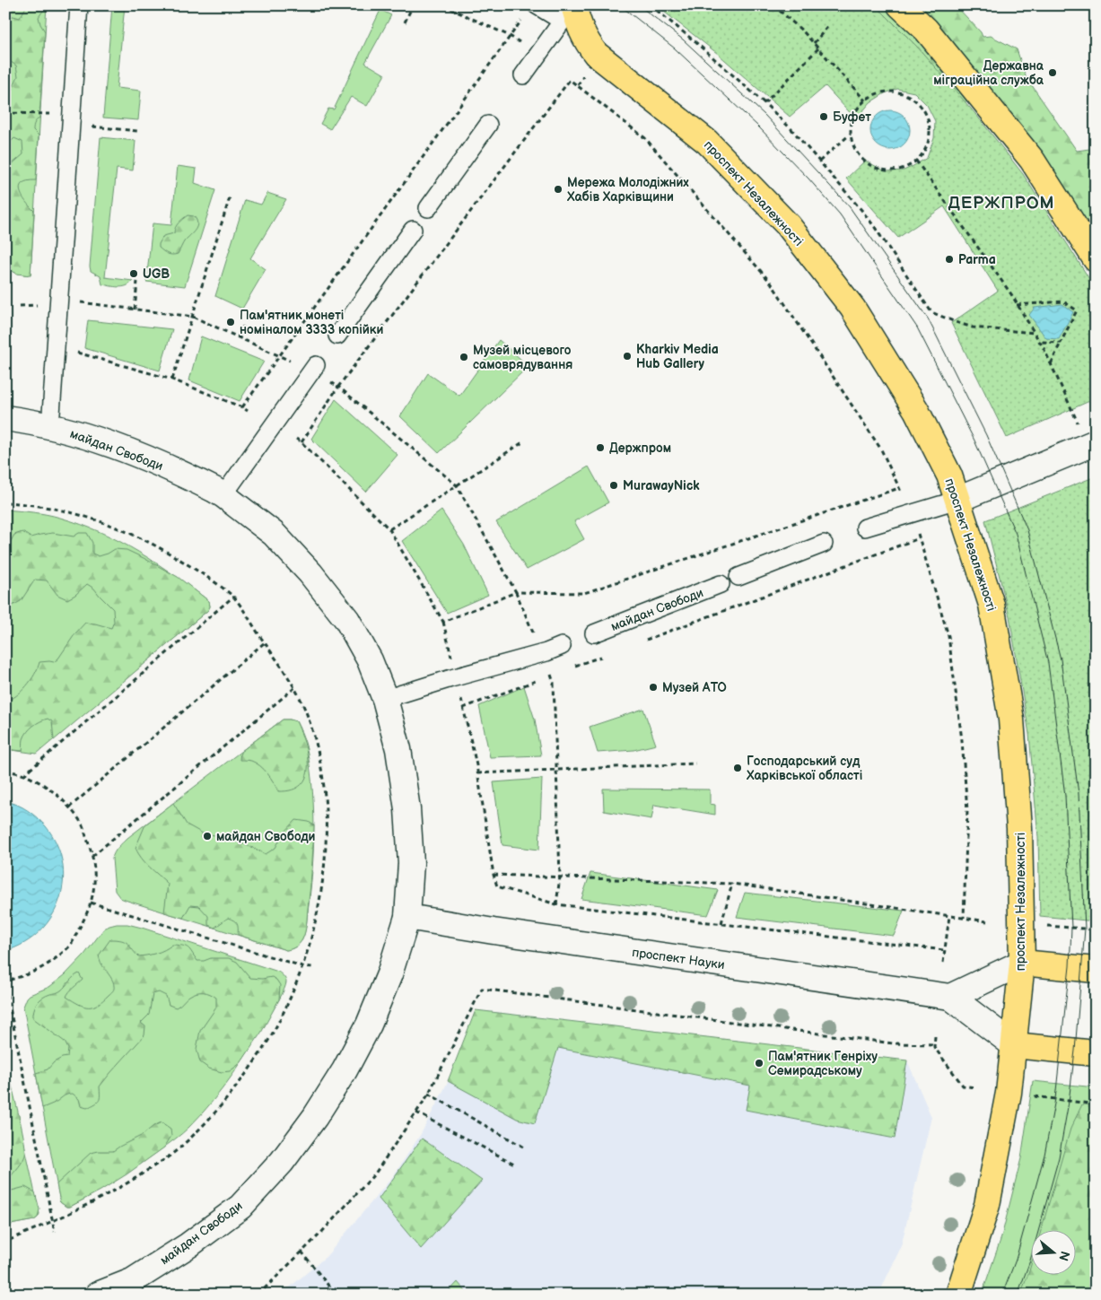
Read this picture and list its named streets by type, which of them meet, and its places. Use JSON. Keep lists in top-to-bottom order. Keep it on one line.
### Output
{"streets":{"main road":["проспект Незалежності","майдан Свободи","проспект Науки"]},"crossings":[["проспект Незалежності","проспект Науки"],["майдан Свободи","проспект Науки"]],"districts":["ДЕРЖПРОМ"],"places":["Державна міграційна служба","Буфет","Мережа Молодіжних Хабів Харківщини","Parma","UGB","Пам'ятник монеті номіналом 3333 копійки","Kharkiv Media Hub Gallery","Музей місцевого самоврядування","Держпром","MurawayNick","Музей АТО","Господарський суд Харківської області","майдан Свободи","Пам'ятник Генріху Семирадському"],"north":"right"}
